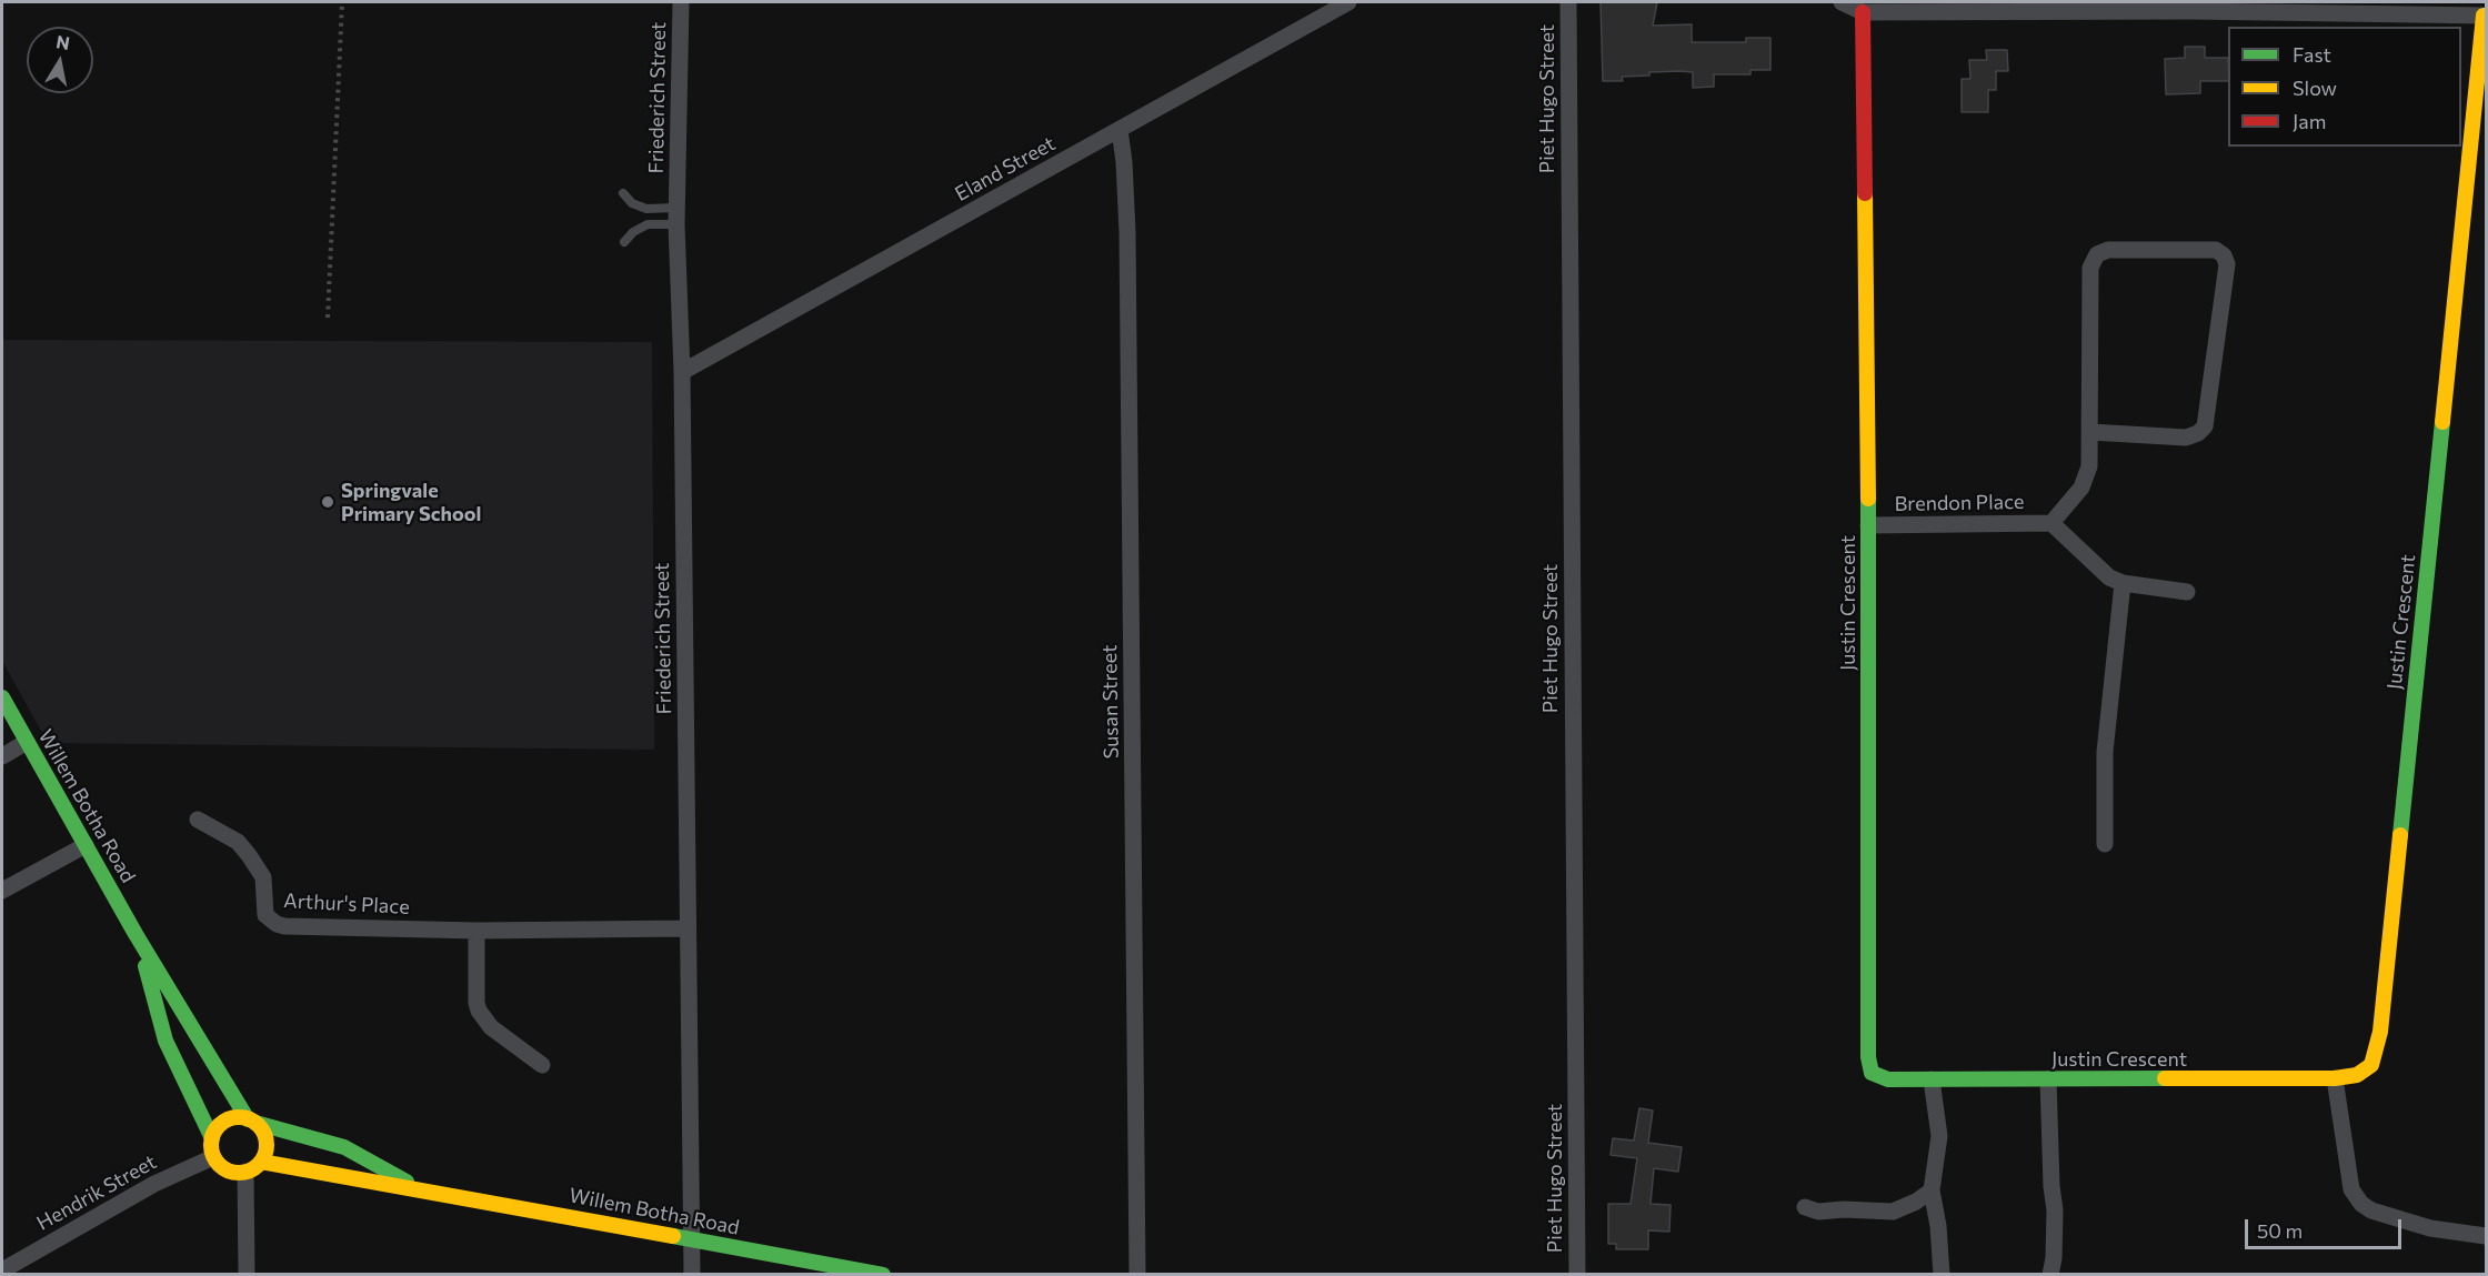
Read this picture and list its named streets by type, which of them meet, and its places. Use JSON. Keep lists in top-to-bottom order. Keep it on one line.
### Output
{"streets":{"street":["Friederich Street","Piet Hugo Street","Eland Street","Brendon Place","Justin Crescent","Susan Street","Willem Botha Road","Arthur's Place","Hendrik Street"]},"crossings":[["Friederich Street","Eland Street"],["Friederich Street","Willem Botha Road"],["Friederich Street","Arthur's Place"],["Eland Street","Susan Street"],["Brendon Place","Justin Crescent"],["Willem Botha Road","Hendrik Street"]],"places":["Springvale Primary School"],"legend":["Fast","Slow","Jam"],"scale_bar":"50 m","north":"top"}
